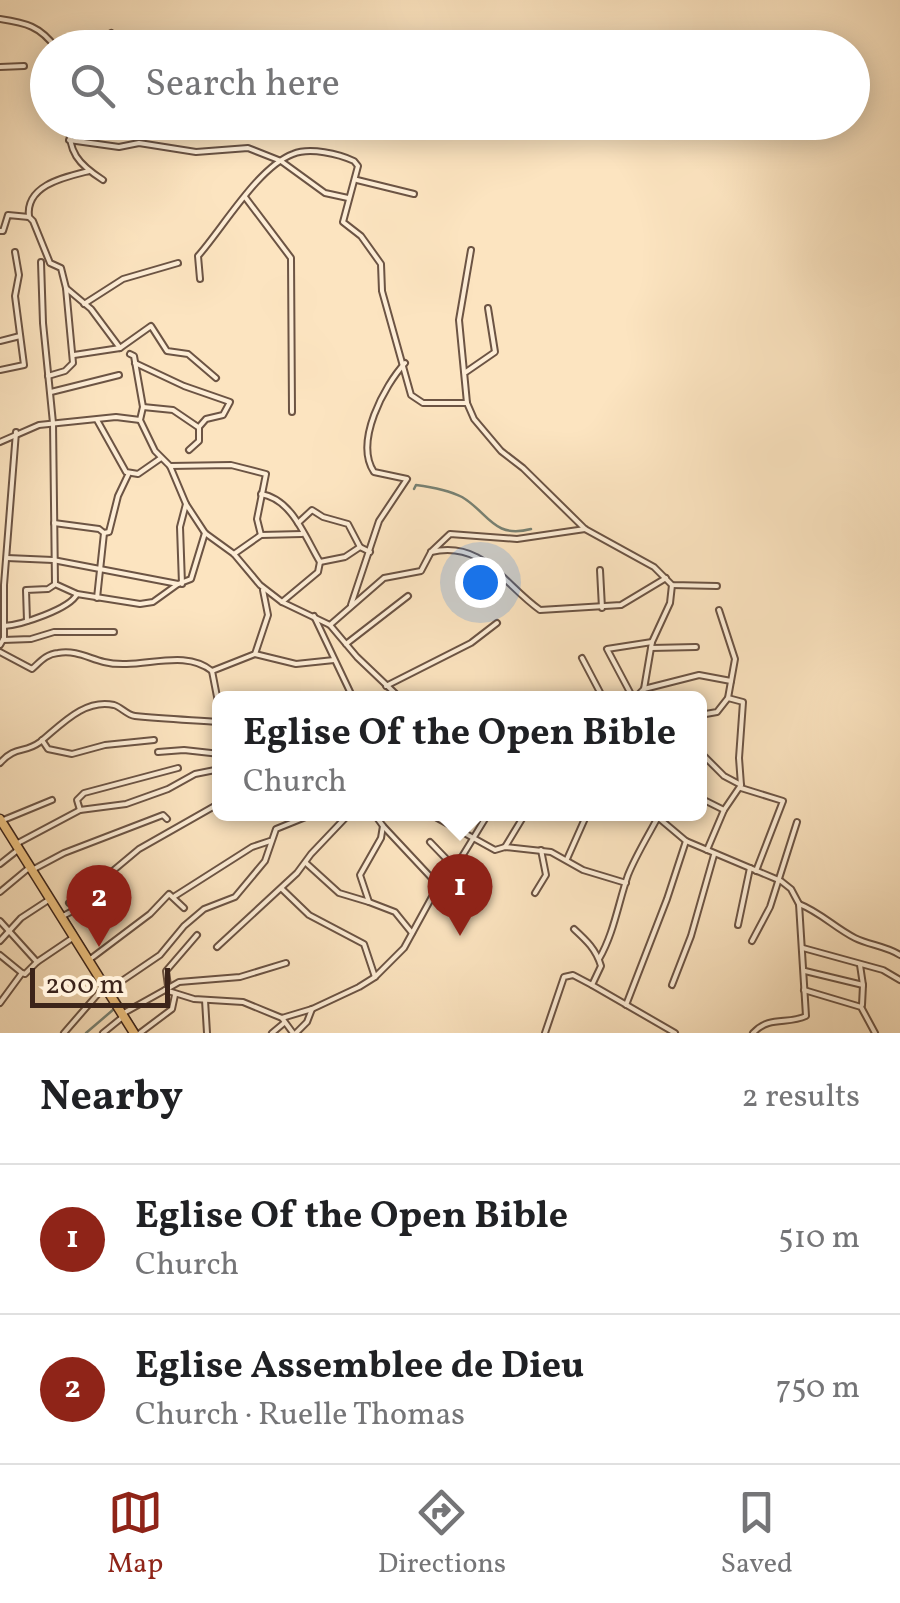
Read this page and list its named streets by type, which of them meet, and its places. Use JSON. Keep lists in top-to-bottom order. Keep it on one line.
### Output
{"scale_bar":"200 m","page":{"search":"Search here","popup":["Eglise Of the Open Bible","Church"],"pins":["1","2"],"scale":"200 m","heading":["Nearby","2 results"],"list":[{"mark":"1","name":"Eglise Of the Open Bible","note":"Church","value":"510 m"},{"mark":"2","name":"Eglise Assemblee de Dieu","note":"Church · Ruelle Thomas","value":"750 m"}],"nav":["Map","Directions","Saved"]}}
